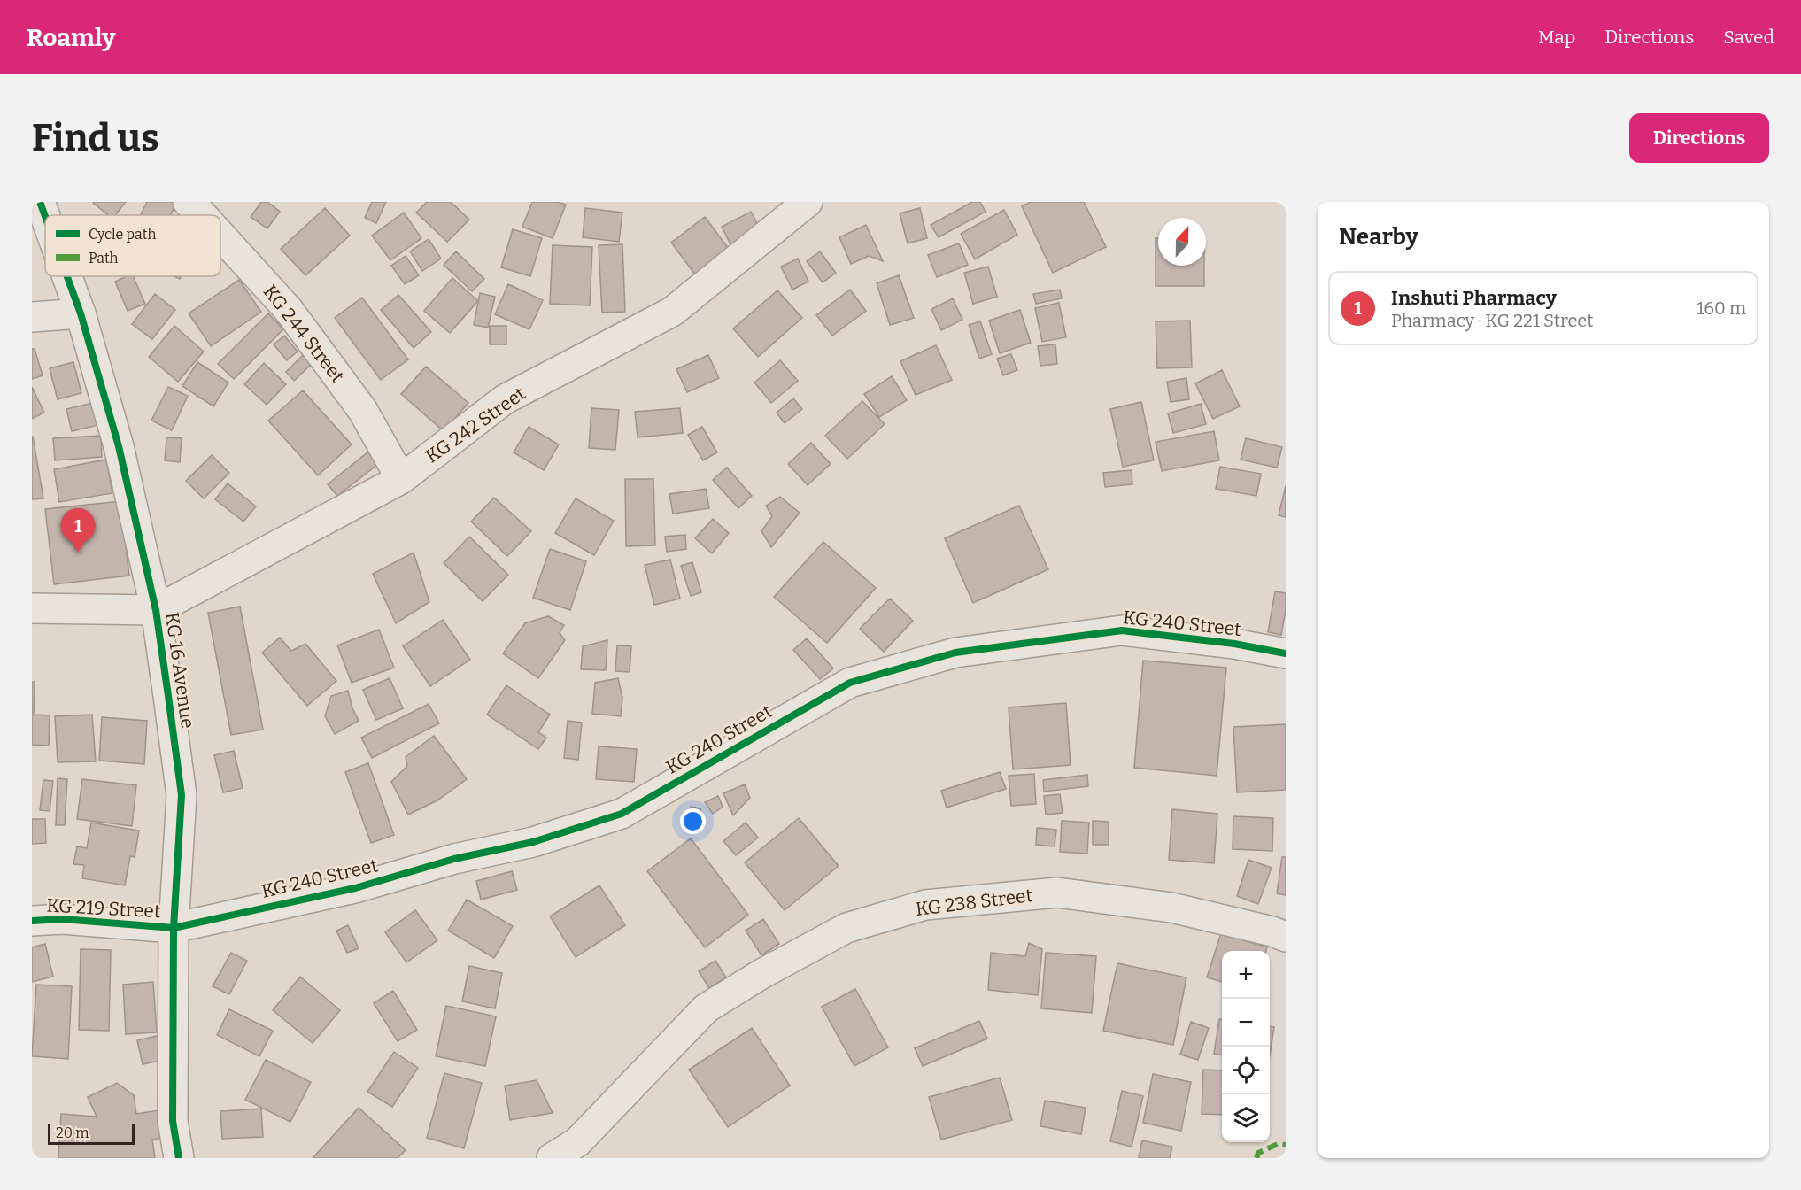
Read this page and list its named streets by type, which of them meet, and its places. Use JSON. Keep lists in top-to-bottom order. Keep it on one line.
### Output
{"streets":{"street":["KG 244 Street","KG 242 Street","KG 240 Street","KG 16 Avenue","KG 238 Street","KG 219 Street"]},"crossings":[["KG 244 Street","KG 242 Street"],["KG 242 Street","KG 16 Avenue"],["KG 240 Street","KG 16 Avenue"],["KG 240 Street","KG 219 Street"],["KG 16 Avenue","KG 219 Street"]],"legend":["Cycle path","Path"],"scale_bar":"20 m","north":"top","page":{"header":"Roamly","nav":["Map","Directions","Saved"],"buttons":"Directions","title":"Find us","heading":"Nearby","list":[{"mark":"1","name":"Inshuti Pharmacy","note":"Pharmacy · KG 221 Street","value":"160 m"}],"pins":"1","map_buttons":["+","−"],"scale":"20 m"}}
